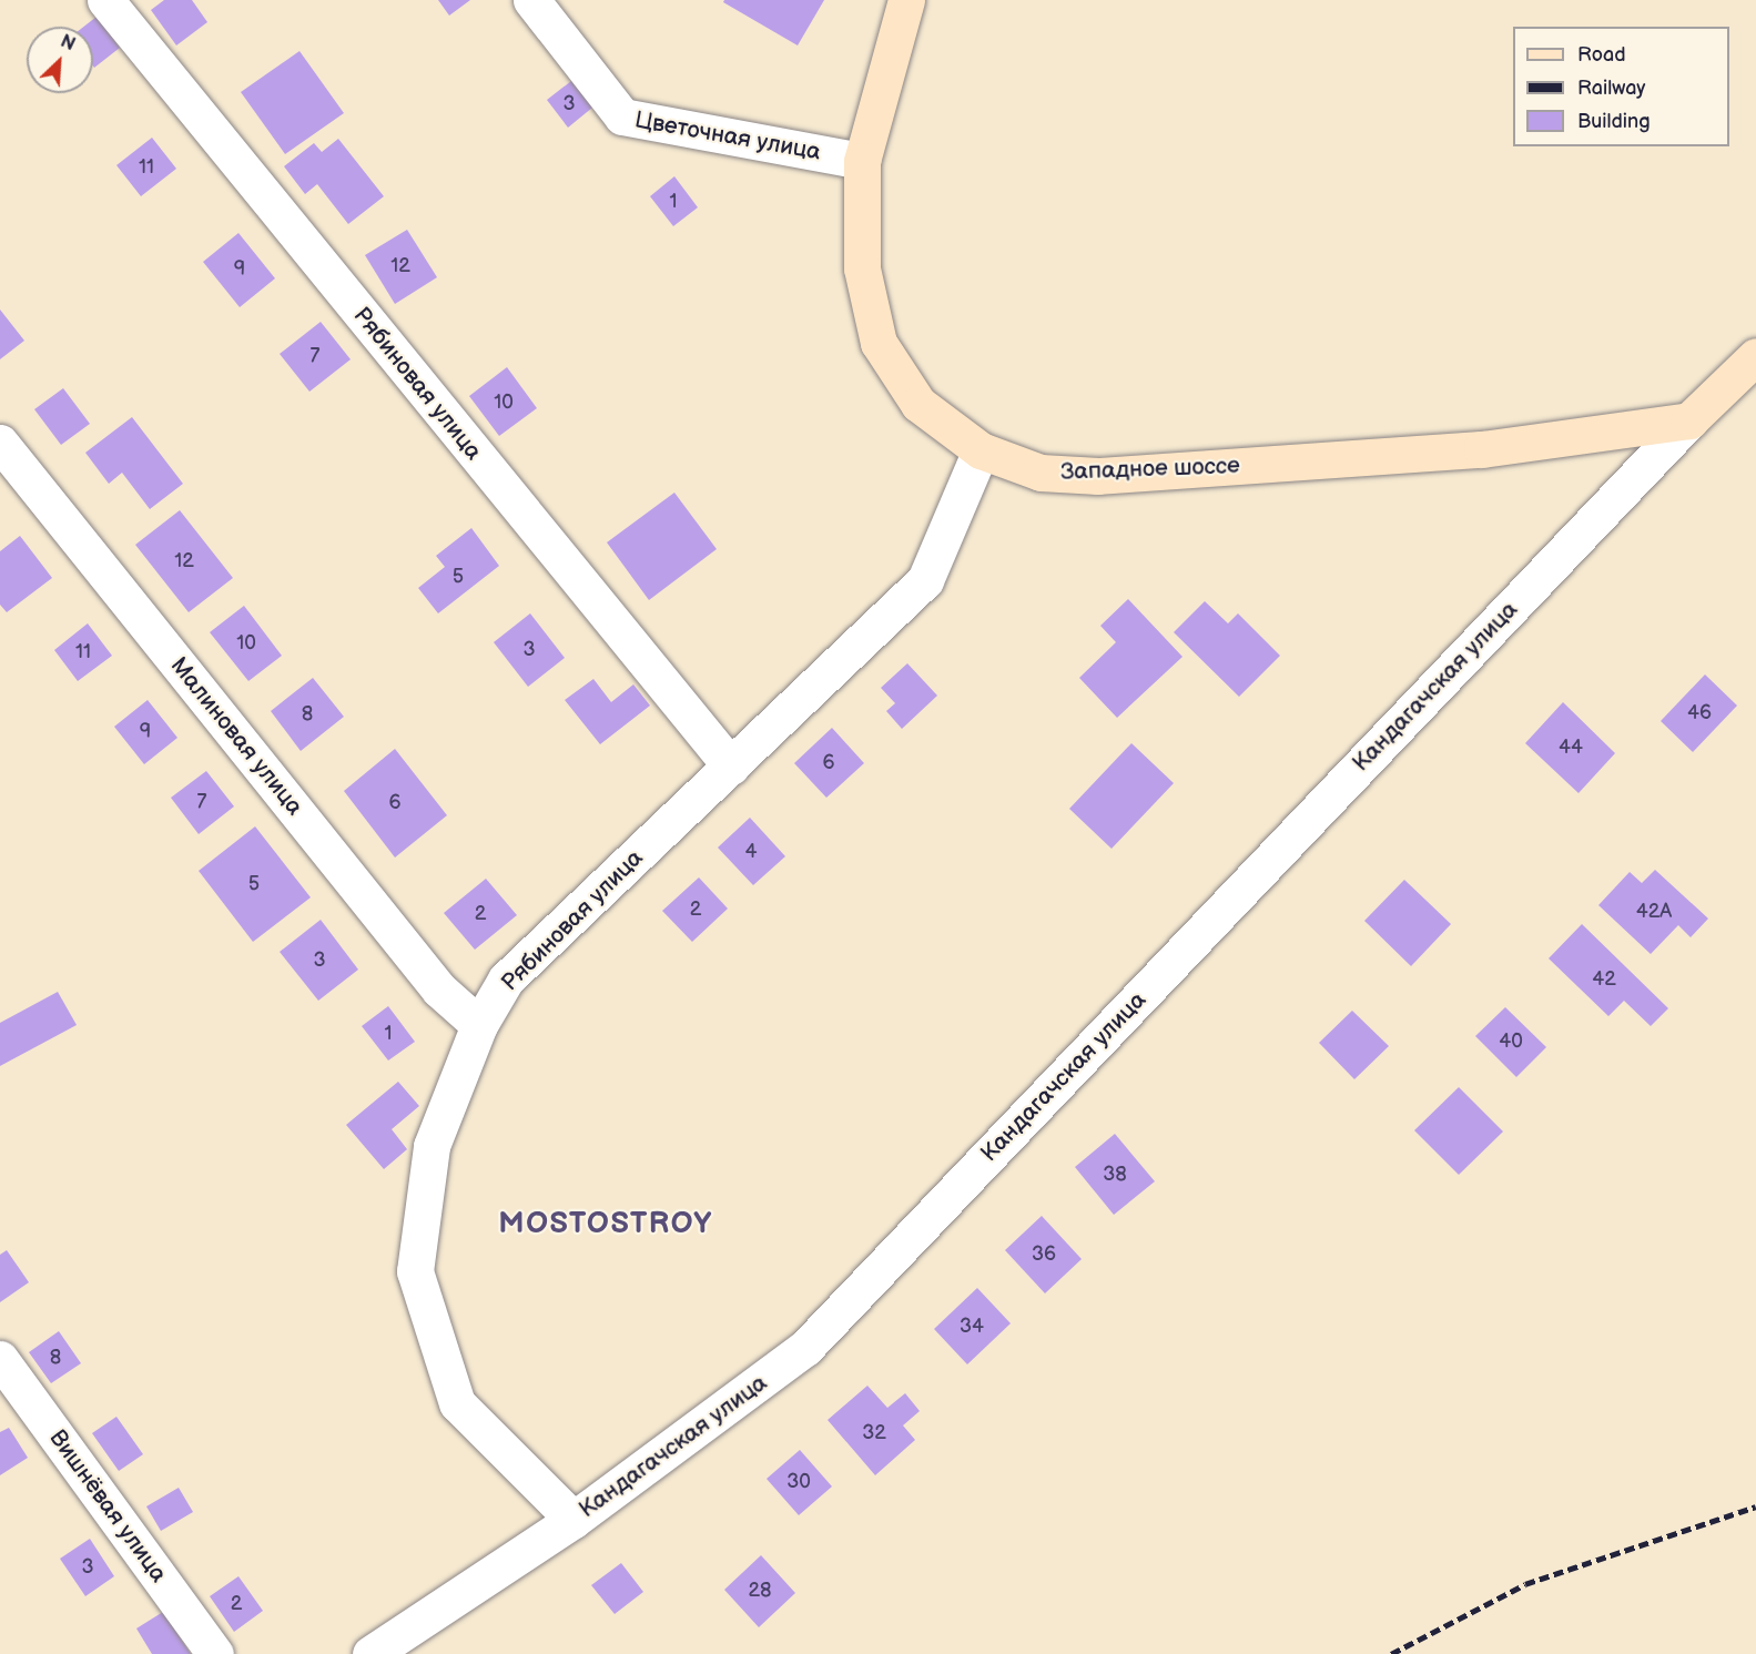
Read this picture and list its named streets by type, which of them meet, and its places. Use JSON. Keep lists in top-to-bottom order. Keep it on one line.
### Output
{"streets":{"main road":["Западное шоссе"],"street":["Цветочная улица","Рябиновая улица","Кандагачская улица","Малиновая улица","Вишнёвая улица"]},"crossings":[["Цветочная улица","Западное шоссе"],["Рябиновая улица","Западное шоссе"],["Рябиновая улица","Кандагачская улица"],["Рябиновая улица","Малиновая улица"],["Западное шоссе","Кандагачская улица"]],"districts":["MOSTOSTROY"],"house_numbers":["3","11","1","12","9","7","10","12","5","10","3","11","46","8","9","44","6","7","6","4","5","2","42А","2","3","42","1","40","38","36","34","8","32","30","3","28","2"],"legend":["Road","Railway","Building"],"north":"top right"}
